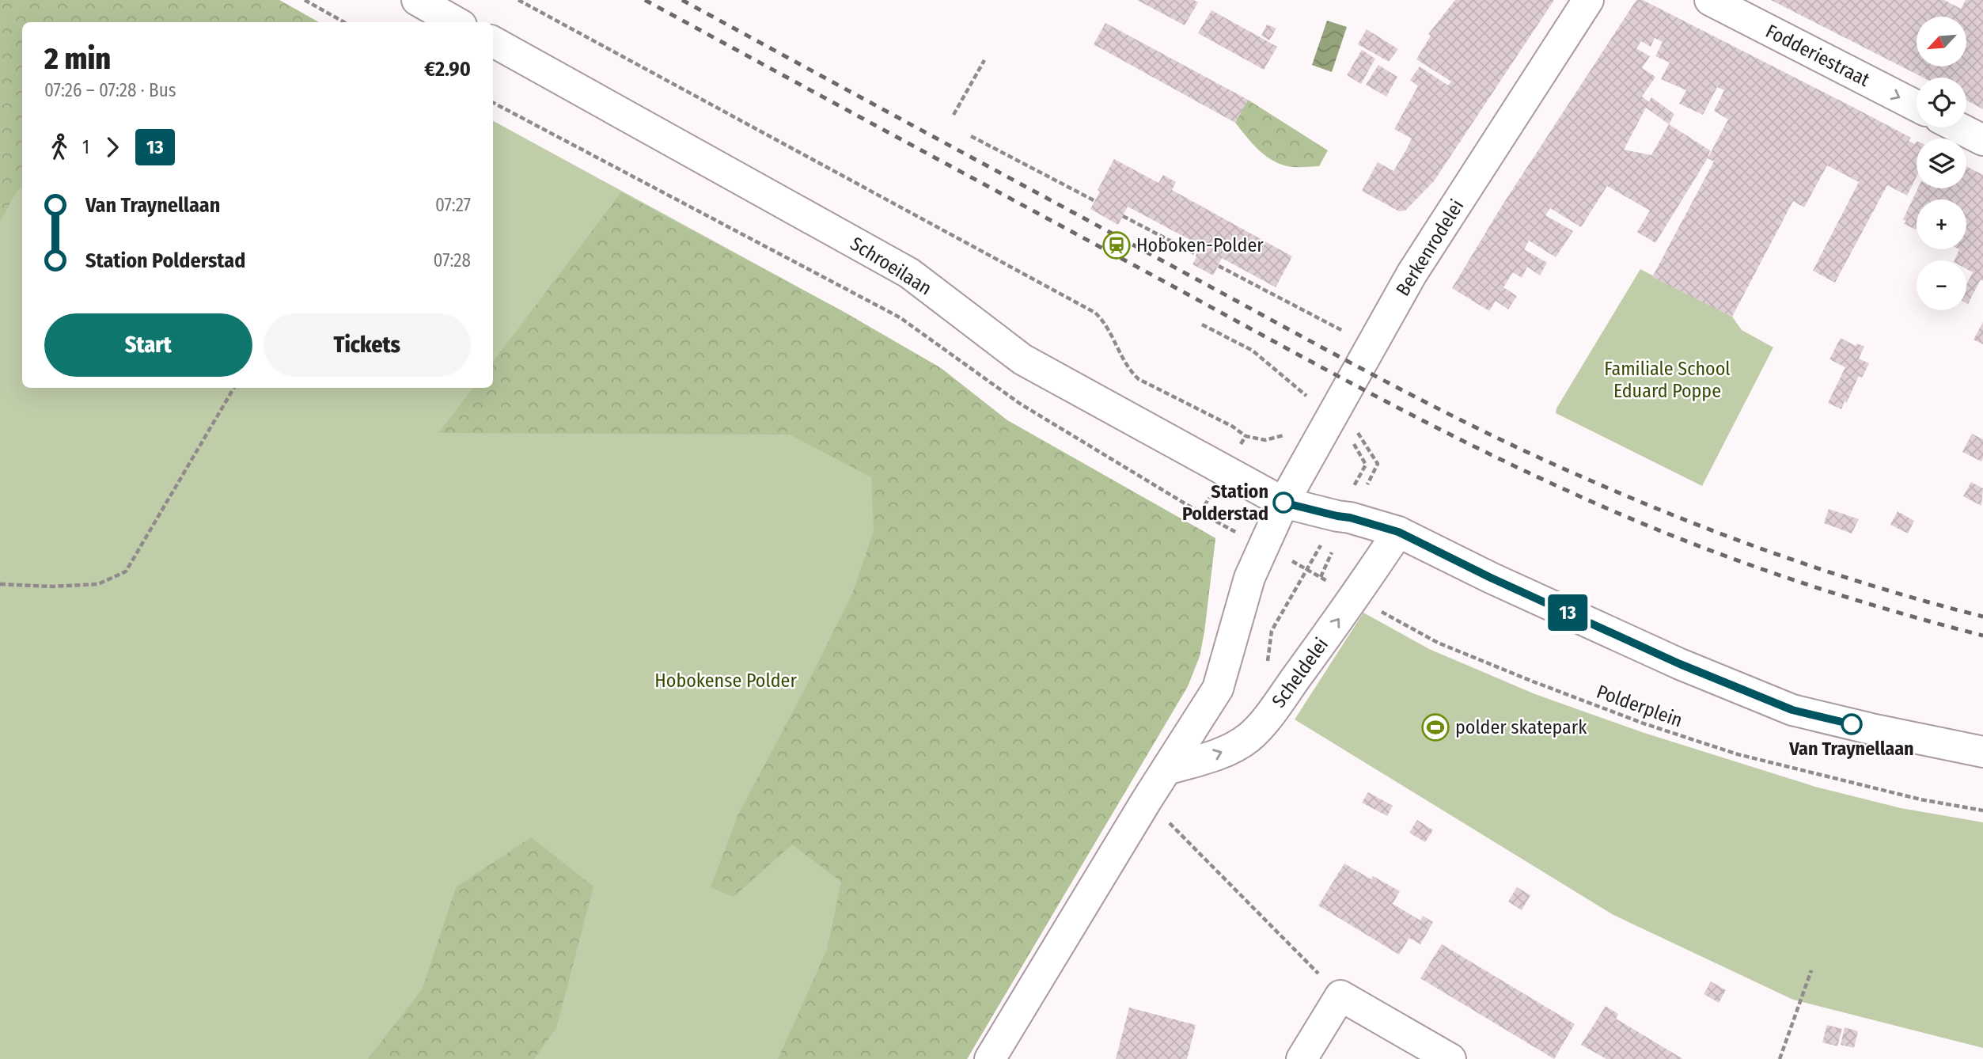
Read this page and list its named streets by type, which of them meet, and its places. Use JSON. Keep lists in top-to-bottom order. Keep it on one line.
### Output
{"streets":{"street":["Fodderiestraat","Berkenrodelei","Schroeilaan","Scheldelei"],"path":["Polderplein"]},"crossings":[["Berkenrodelei","Schroeilaan"],["Schroeilaan","Scheldelei"],["Scheldelei","Polderplein"]],"one_way":["Fodderiestraat"],"parks":["Familiale School Eduard Poppe","Hobokense Polder"],"places":{"station":["Hoboken-Polder"],"other":["Station Polderstad","Van Traynellaan"],"sports":["polder skatepark"]},"lines":["bus line 13"],"north":"bottom left","page":{"on_map":"13","map_buttons":["+","−"],"heading":["2 min","07:26 – 07:28 · Bus","€2.90"],"legs":["1","13"],"list":[{"name":"Van Traynellaan","value":"07:27"},{"name":"Station Polderstad","value":"07:28"}],"buttons":["Start","Tickets"]}}
